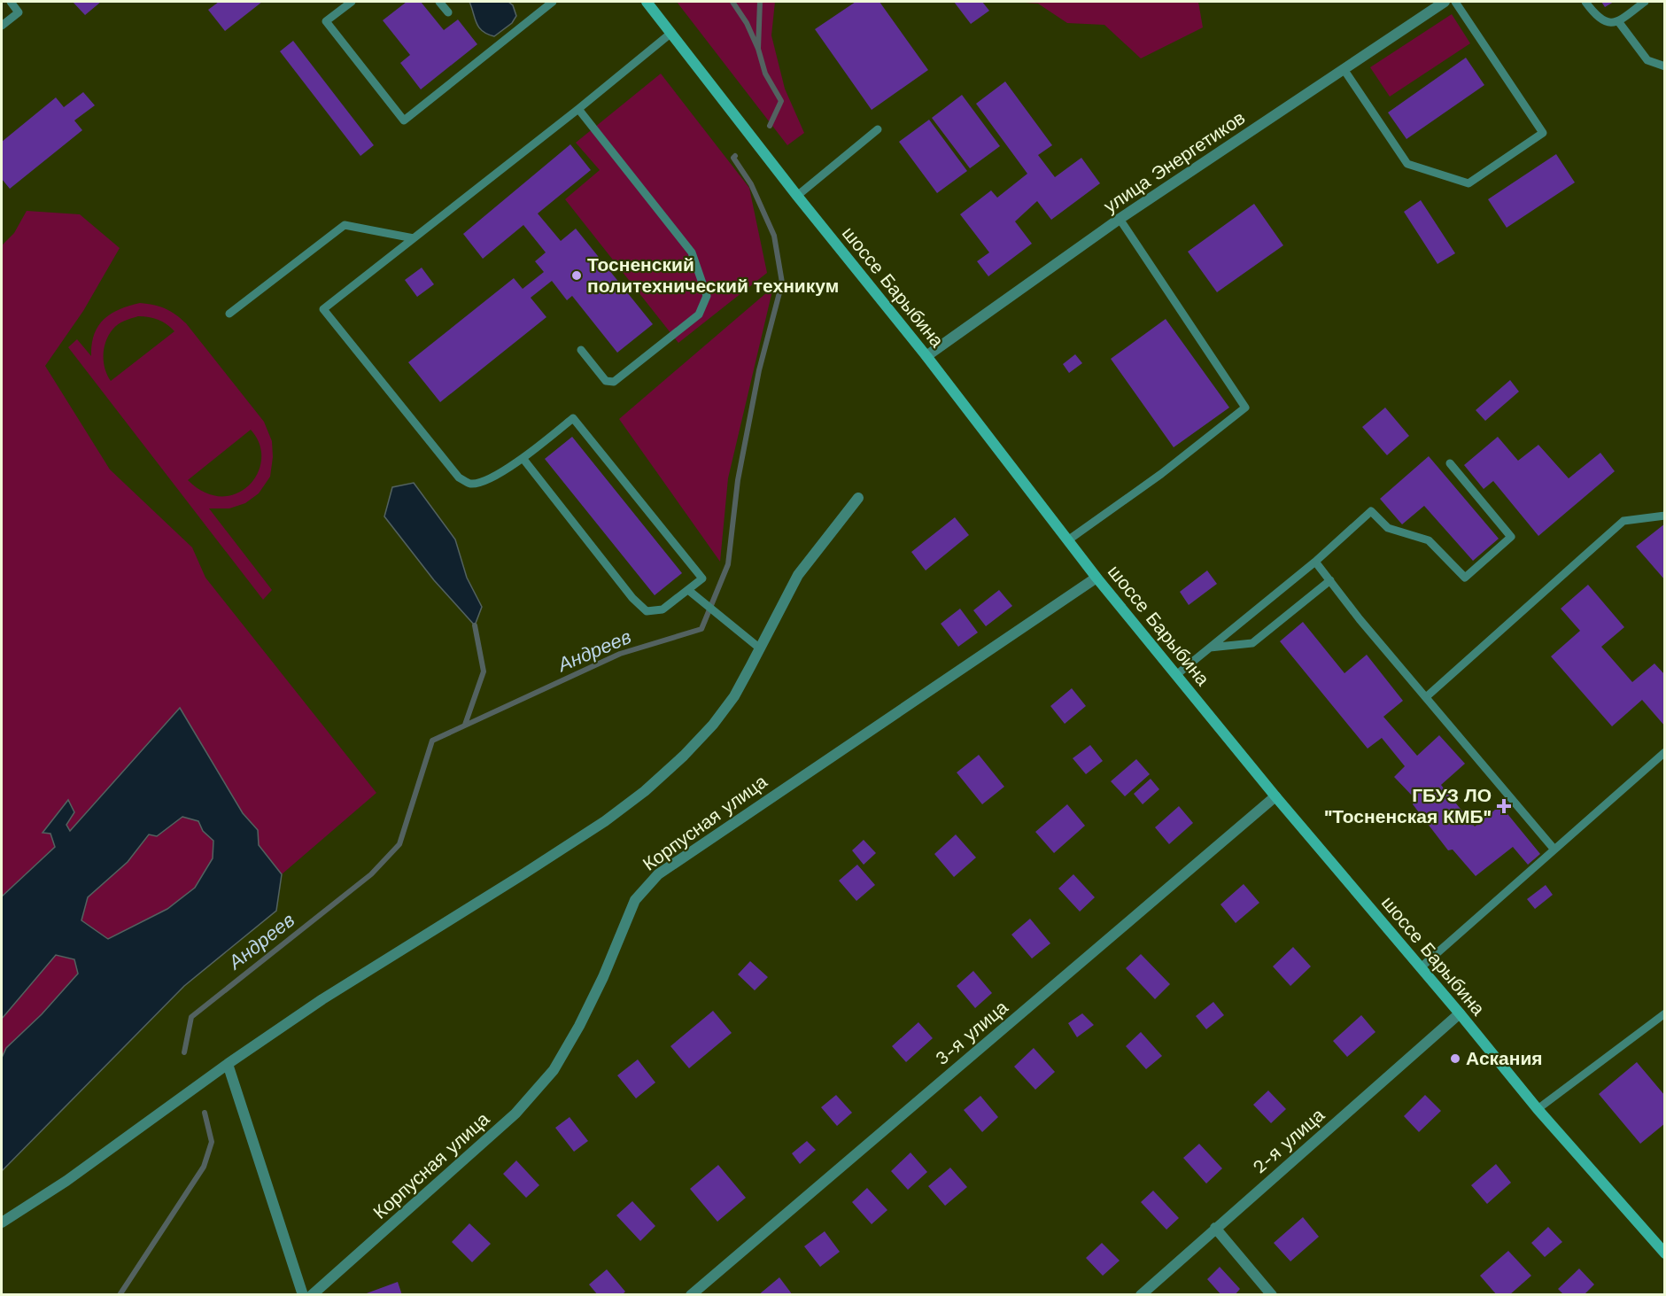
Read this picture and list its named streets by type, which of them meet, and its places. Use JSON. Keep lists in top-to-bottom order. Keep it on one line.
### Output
{"streets":{"main road":["шоссе Барыбина"],"street":["улица Энергетиков","Корпусная улица","3-я улица","2-я улица"]},"crossings":[["улица Энергетиков","шоссе Барыбина"],["шоссе Барыбина","Корпусная улица"],["шоссе Барыбина","3-я улица"],["шоссе Барыбина","2-я улица"]],"water":["Андреев"],"places":{"other":["Тосненский политехнический техникум","Аскания"],"health":["ГБУЗ ЛО \"Тосненская КМБ\""]}}
